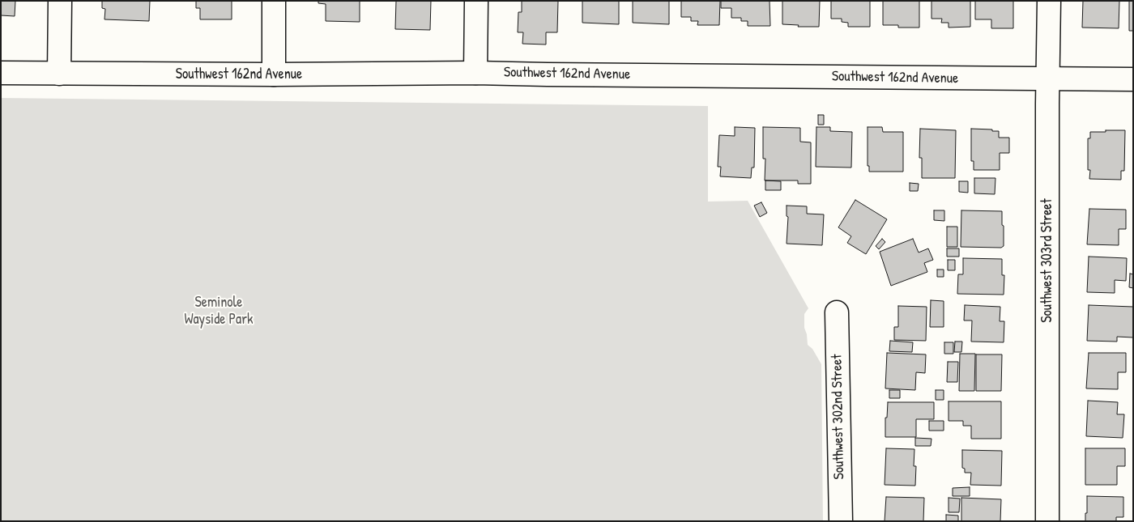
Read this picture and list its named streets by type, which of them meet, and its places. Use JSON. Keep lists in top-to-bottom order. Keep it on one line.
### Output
{"streets":{"street":["Southwest 162nd Avenue","Southwest 303rd Street","Southwest 302nd Street"]},"crossings":[["Southwest 162nd Avenue","Southwest 303rd Street"]],"parks":["Seminole Wayside Park"]}
